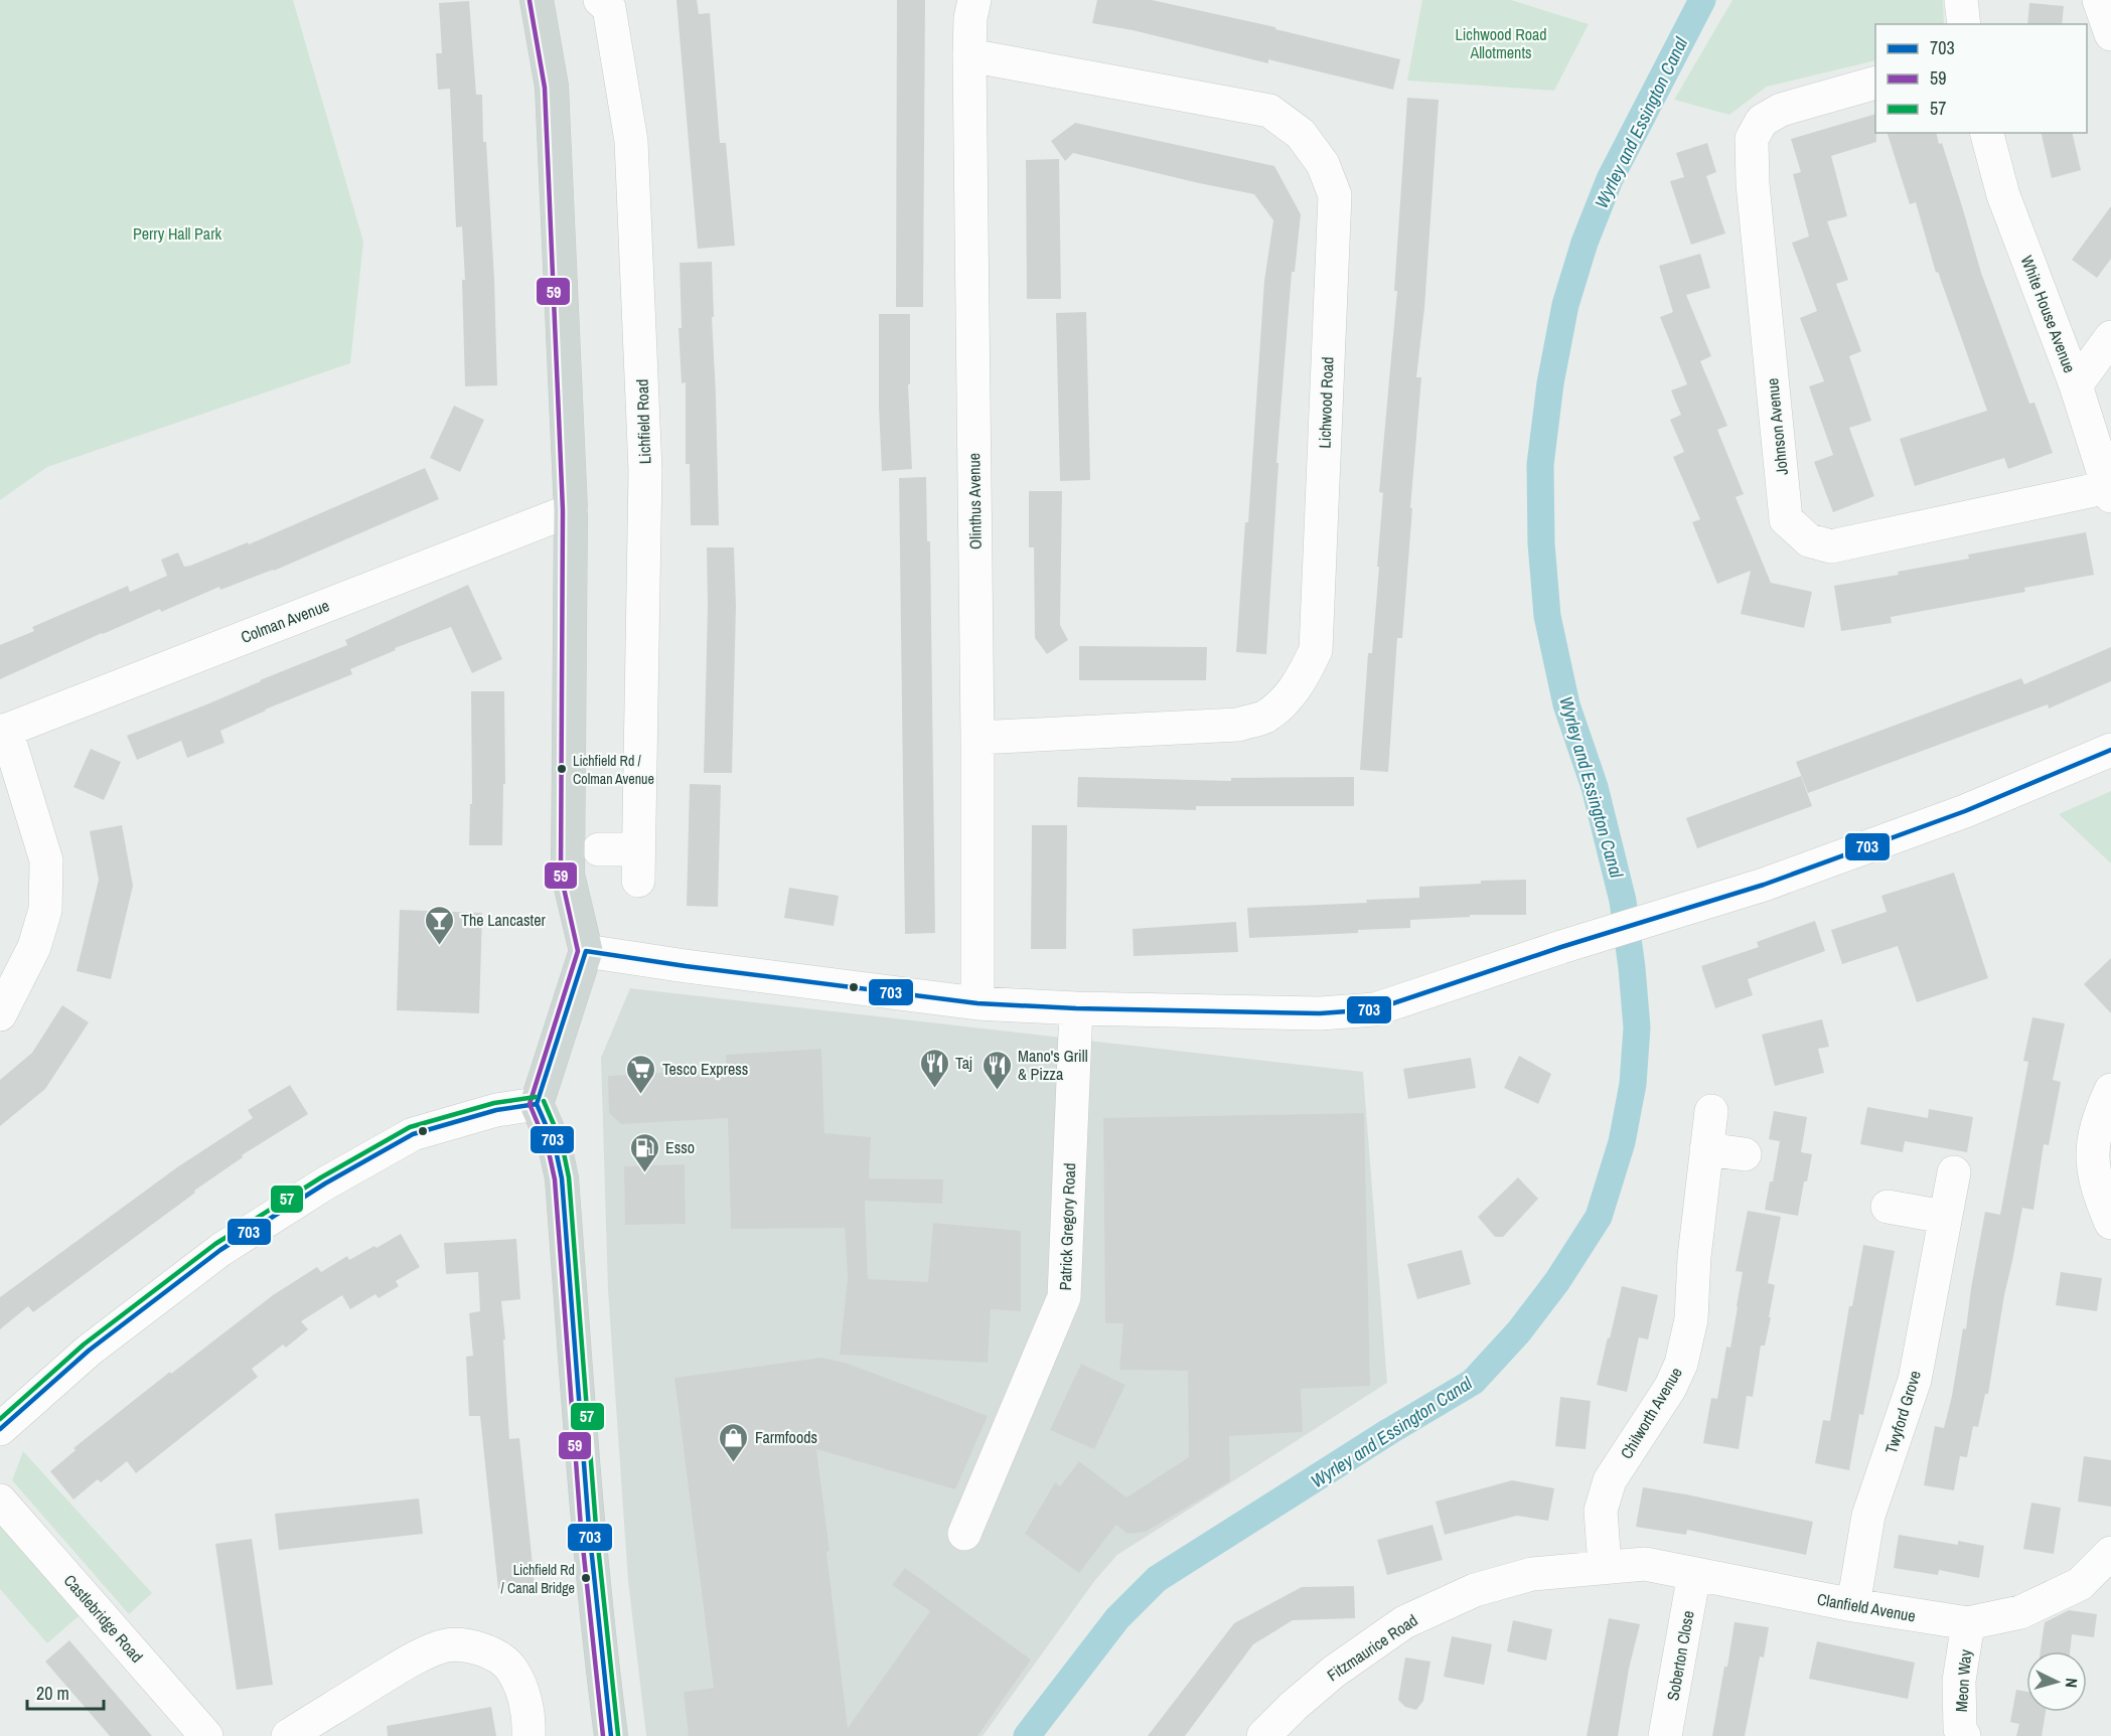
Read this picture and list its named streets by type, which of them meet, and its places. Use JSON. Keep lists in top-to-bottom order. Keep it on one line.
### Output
{"streets":{"street":["White House Avenue","Lichwood Road","Lichfield Road","Johnson Avenue","Olinthus Avenue","Colman Avenue","Patrick Gregory Road","Twyford Grove","Chilworth Avenue","Clanfield Avenue","Castlebridge Road","Fitzmaurice Road","Soberton Close","Meon Way"]},"crossings":[["White House Avenue","Johnson Avenue"],["Lichwood Road","Olinthus Avenue"],["Twyford Grove","Clanfield Avenue"],["Chilworth Avenue","Clanfield Avenue"],["Chilworth Avenue","Fitzmaurice Road"],["Clanfield Avenue","Fitzmaurice Road"],["Clanfield Avenue","Soberton Close"],["Clanfield Avenue","Meon Way"]],"water":["Wyrley and Essington Canal"],"parks":["Lichwood Road Allotments","Perry Hall Park"],"places":{"other":["Lichfield Rd / Colman Avenue","Lichfield Rd / Canal Bridge"],"bar":["The Lancaster"],"restaurant":["Taj","Mano's Grill & Pizza"],"supermarket":["Tesco Express"],"fuel station":["Esso"],"shop":["Farmfoods"]},"lines":["transit line 59","transit line 703","transit line 57"],"legend":["703","59","57"],"scale_bar":"20 m","north":"right"}
